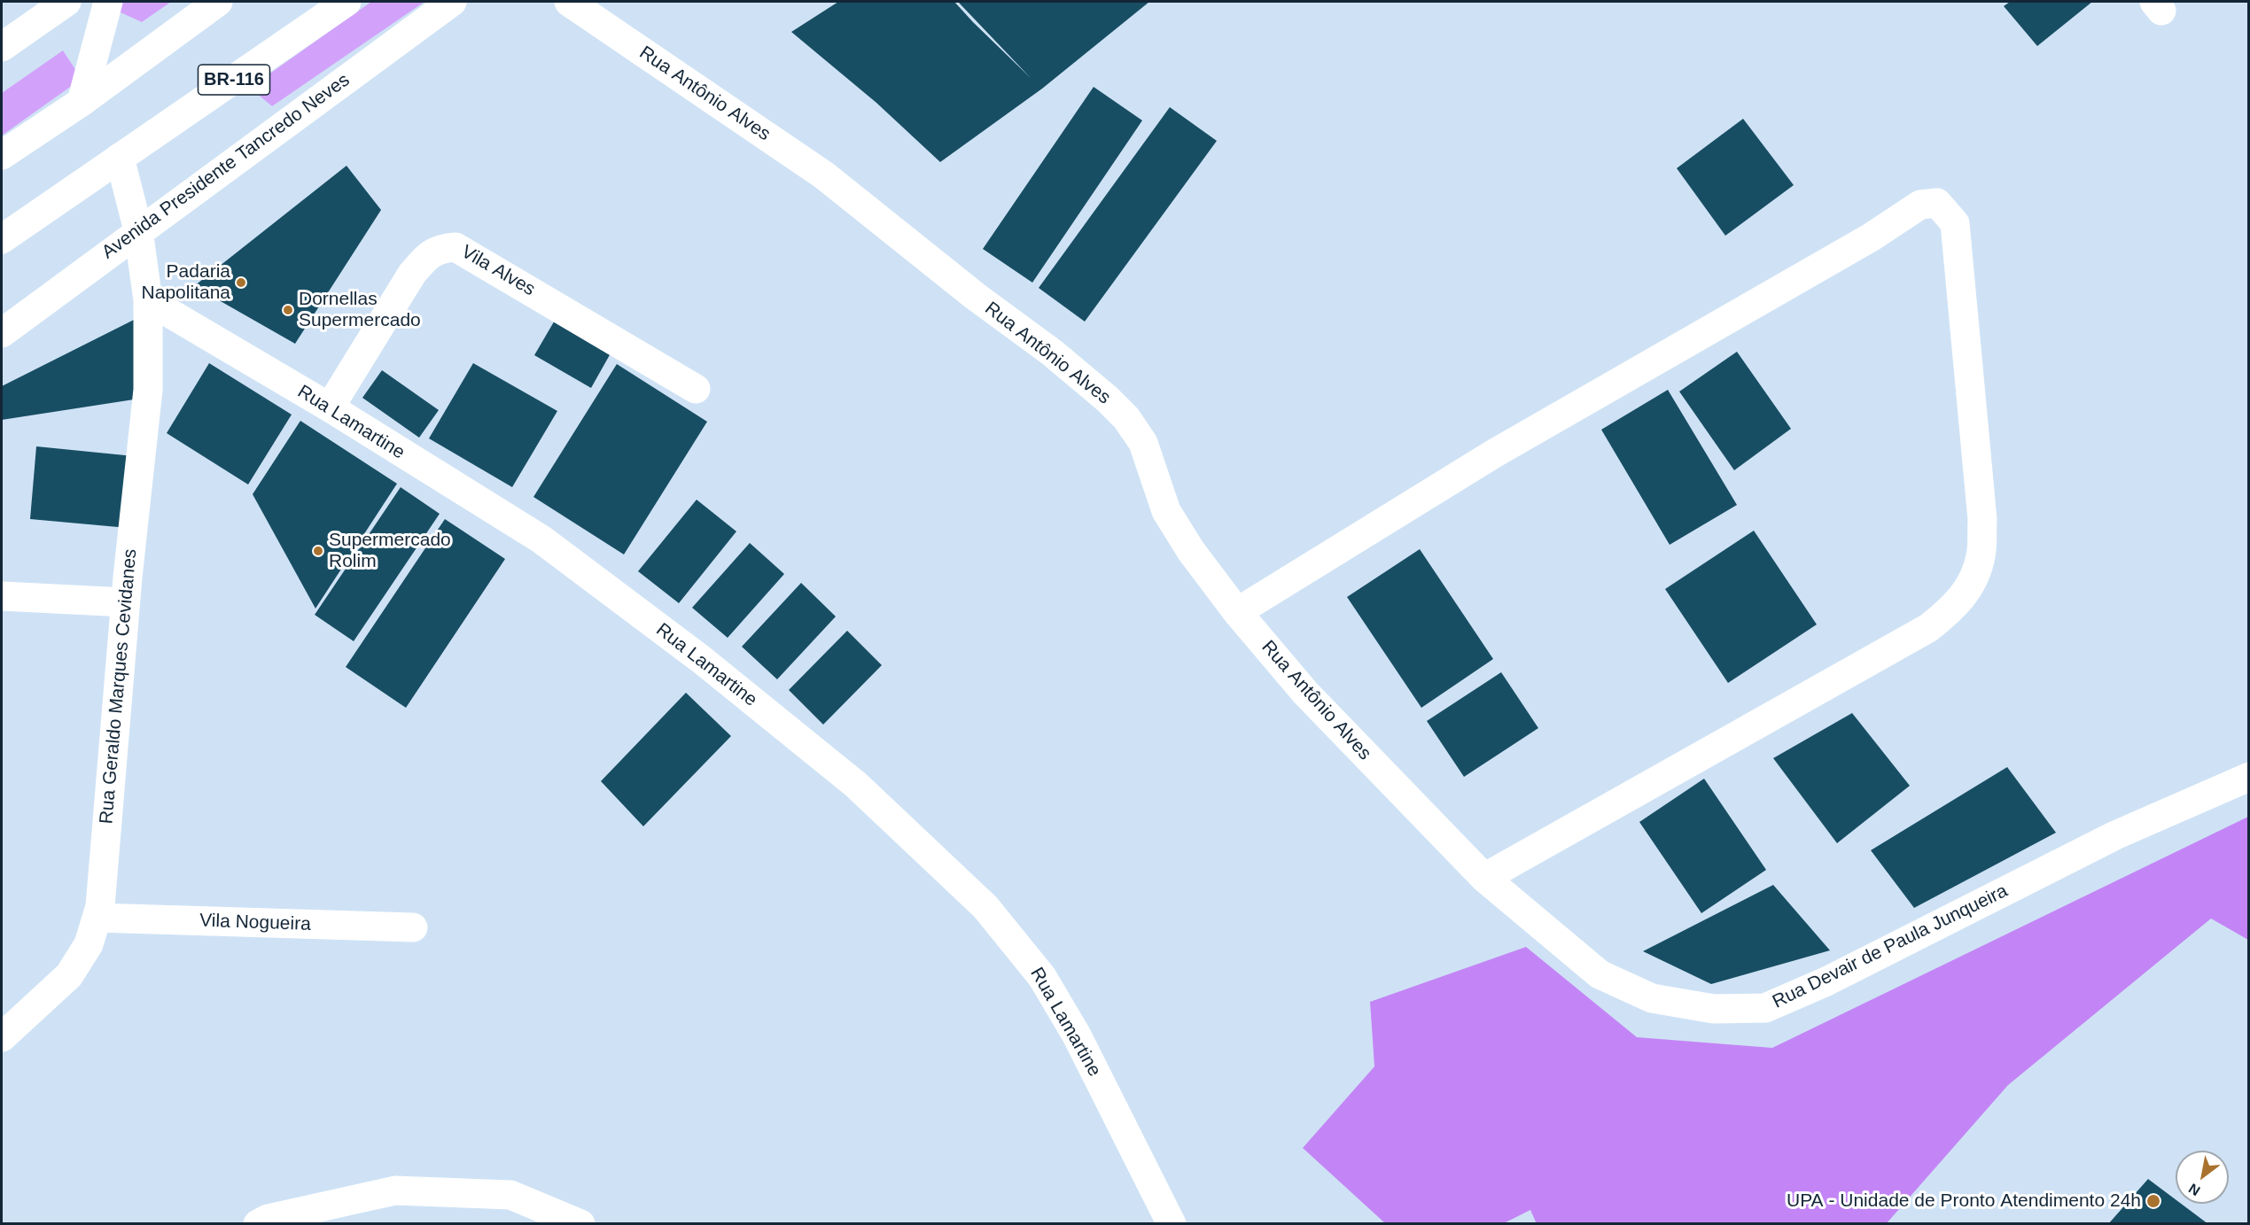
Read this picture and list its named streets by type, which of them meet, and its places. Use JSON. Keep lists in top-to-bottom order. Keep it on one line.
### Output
{"streets":{"main road":["BR-116","Rua Antônio Alves","Avenida Presidente Tancredo Neves","Vila Alves","Rua Lamartine","Rua Geraldo Marques Cevidanes","Vila Nogueira","Rua Devair de Paula Junqueira"]},"crossings":[["Rua Antônio Alves","Rua Devair de Paula Junqueira"],["Vila Alves","Rua Lamartine"],["Rua Lamartine","Rua Geraldo Marques Cevidanes"],["Rua Geraldo Marques Cevidanes","Vila Nogueira"]],"places":["Padaria Napolitana","Dornellas Supermercado","Supermercado Rolim","UPA - Unidade de Pronto Atendimento 24h"],"north":"bottom left"}
